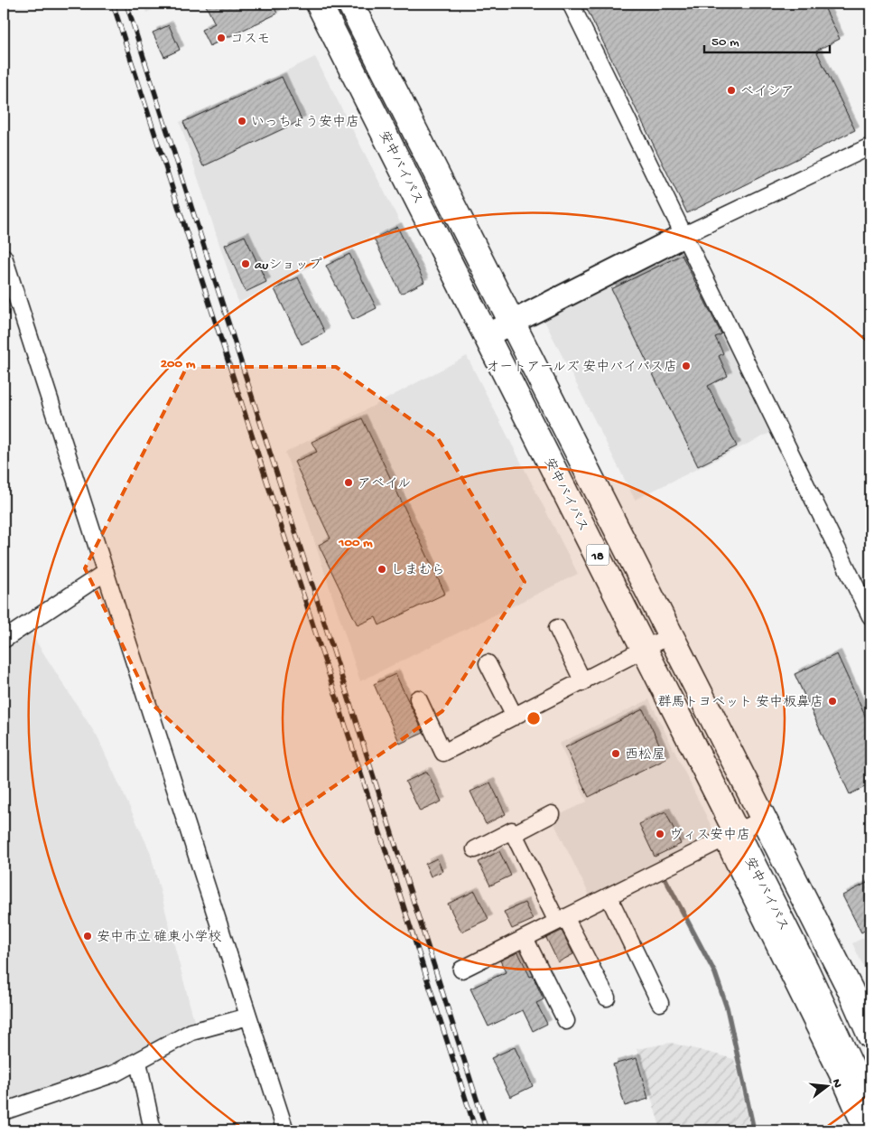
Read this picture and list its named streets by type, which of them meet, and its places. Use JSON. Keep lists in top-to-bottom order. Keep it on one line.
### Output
{"streets":{"highway":["安中バイパス","18"]},"places":["コスモ","ベイシア","いっちょう安中店","auショップ","オートアールズ 安中バイパス店","アベイル","しまむら","群馬トヨペット 安中板鼻店","西松屋","ヴィス安中店","安中市立 碓東小学校"],"scale_bar":"50 m","north":"right","rings":["200 m","100 m"]}
